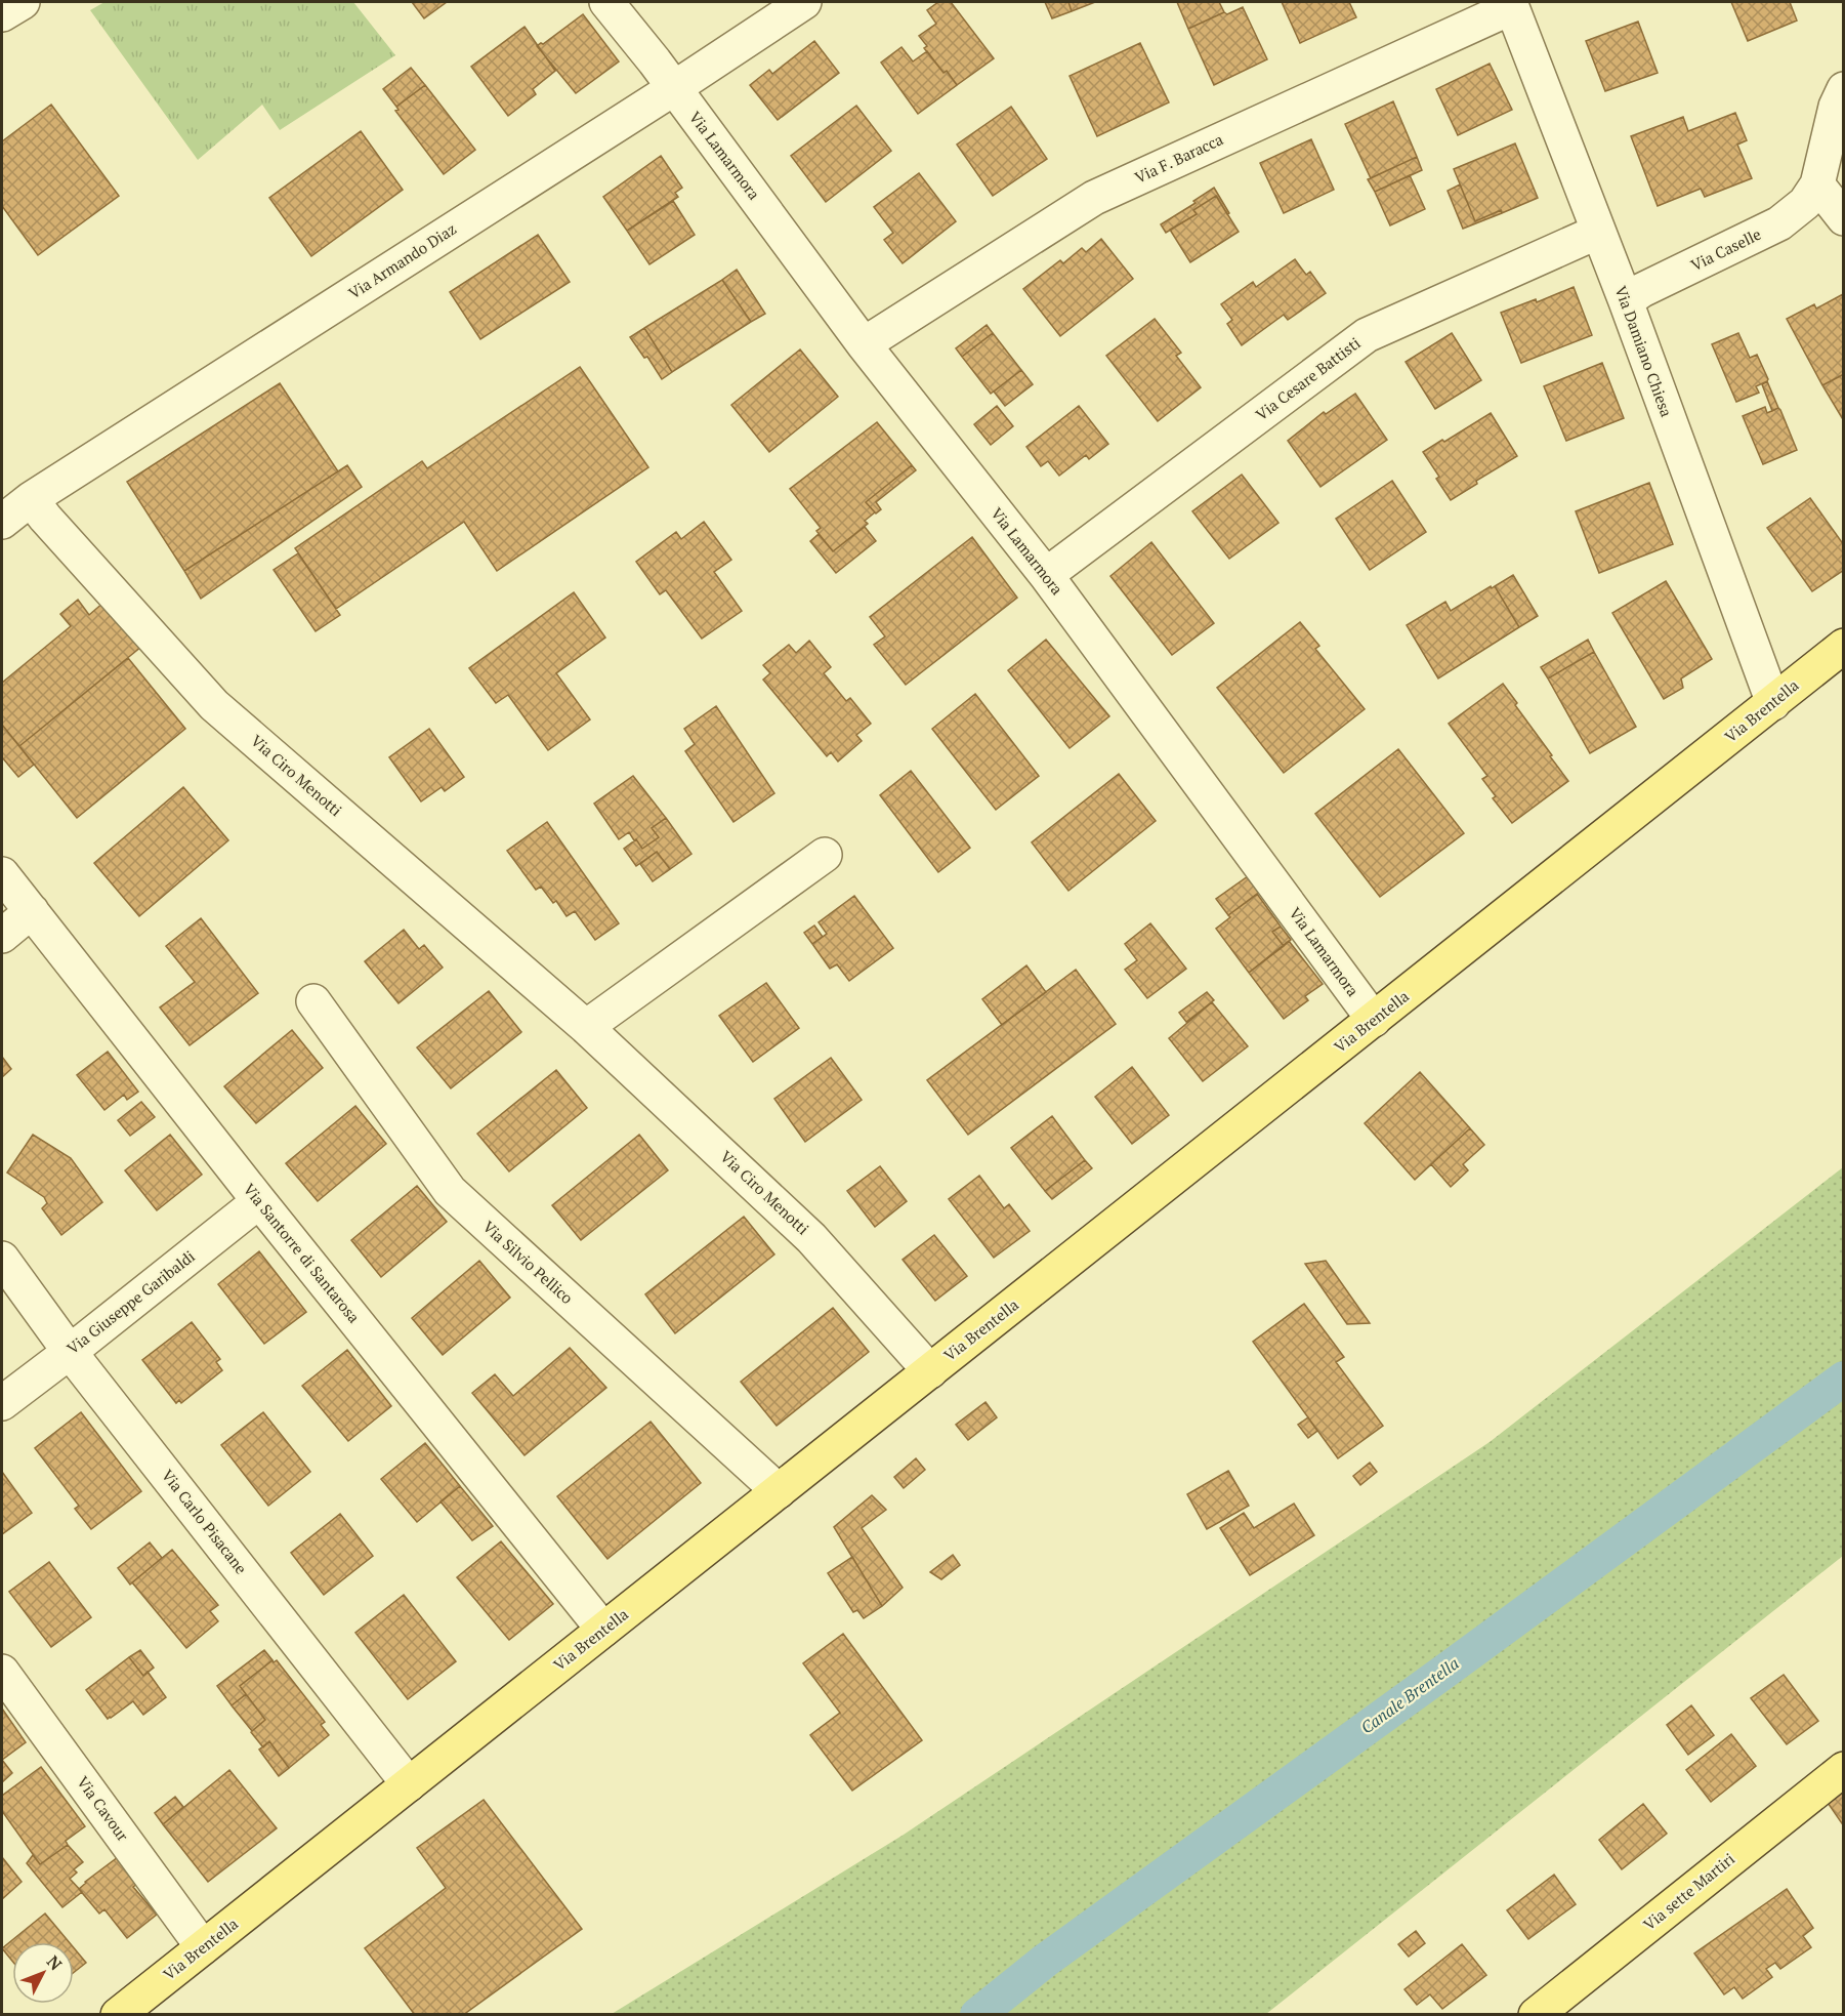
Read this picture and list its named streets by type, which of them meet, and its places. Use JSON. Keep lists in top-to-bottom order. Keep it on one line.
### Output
{"streets":{"main road":["Via Brentella","Via sette Martiri"],"street":["Via Lamarmora","Via F. Baracca","Via Caselle","Via Armando Diaz","Via Damiano Chiesa","Via Cesare Battisti","Via Ciro Menotti","Via Santorre di Santarosa","Via Silvio Pellico","Via Giuseppe Garibaldi","Via Carlo Pisacane","Via Cavour"]},"crossings":[["Via Lamarmora","Via F. Baracca"],["Via Lamarmora","Via Armando Diaz"],["Via Lamarmora","Via Cesare Battisti"],["Via Lamarmora","Via Brentella"],["Via F. Baracca","Via Damiano Chiesa"],["Via Caselle","Via Damiano Chiesa"],["Via Armando Diaz","Via Ciro Menotti"],["Via Damiano Chiesa","Via Cesare Battisti"],["Via Damiano Chiesa","Via Brentella"],["Via Brentella","Via Ciro Menotti"],["Via Brentella","Via Santorre di Santarosa"],["Via Brentella","Via Silvio Pellico"],["Via Brentella","Via Carlo Pisacane"],["Via Brentella","Via Cavour"],["Via Santorre di Santarosa","Via Giuseppe Garibaldi"],["Via Giuseppe Garibaldi","Via Carlo Pisacane"]],"water":["Canale Brentella"],"north":"top right"}
